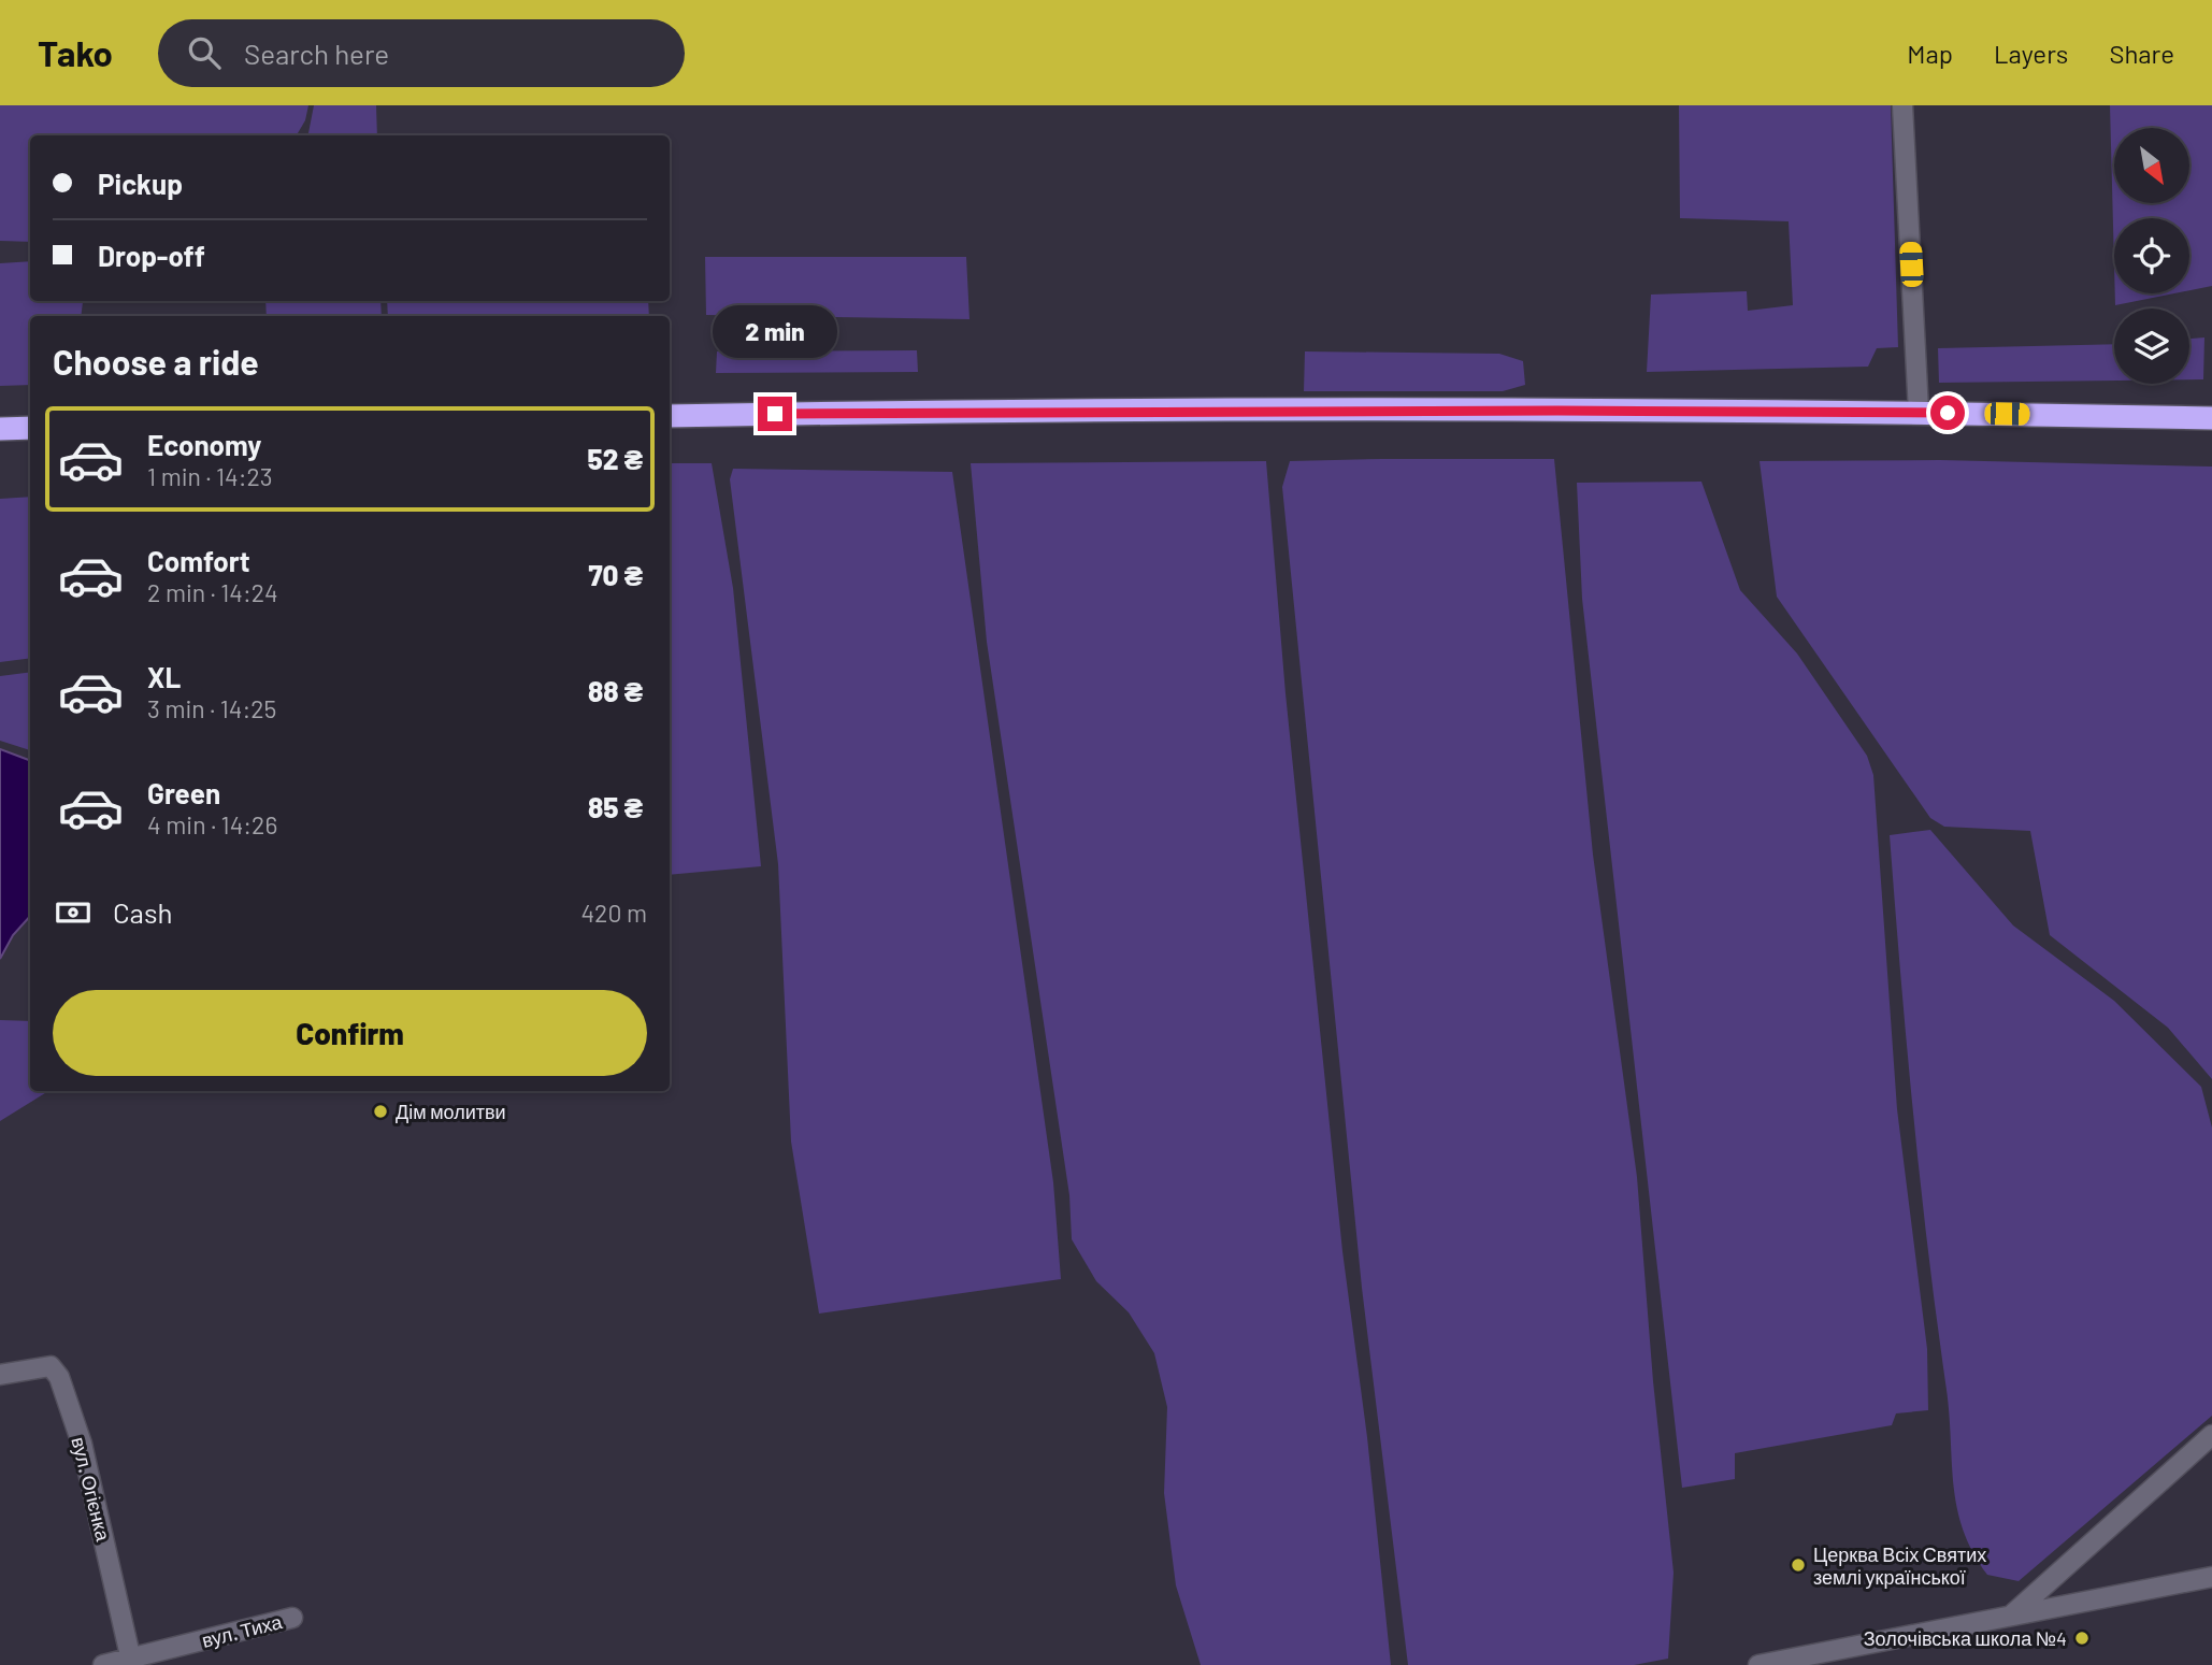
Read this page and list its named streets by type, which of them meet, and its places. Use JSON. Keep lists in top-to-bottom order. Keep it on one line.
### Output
{"streets":{"street":["вул. Огієнка","вул. Тиха"]},"crossings":[["вул. Огієнка","вул. Тиха"]],"places":["Дім молитви","Церква Всіх Святих землі української","Золочівська школа №4"],"north":"bottom right","page":{"header":"Tako","search":"Search here","nav":["Map","Layers","Share"],"banner":["Pickup","Drop-off"],"bubble":"2 min","heading":"Choose a ride","list":[{"name":"Economy","note":"1 min · 14:23","value":"52 ₴"},{"name":"Comfort","note":"2 min · 14:24","value":"70 ₴"},{"name":"XL","note":"3 min · 14:25","value":"88 ₴"},{"name":"Green","note":"4 min · 14:26","value":"85 ₴"}],"pay":["Cash","420 m"],"buttons":"Confirm"}}
